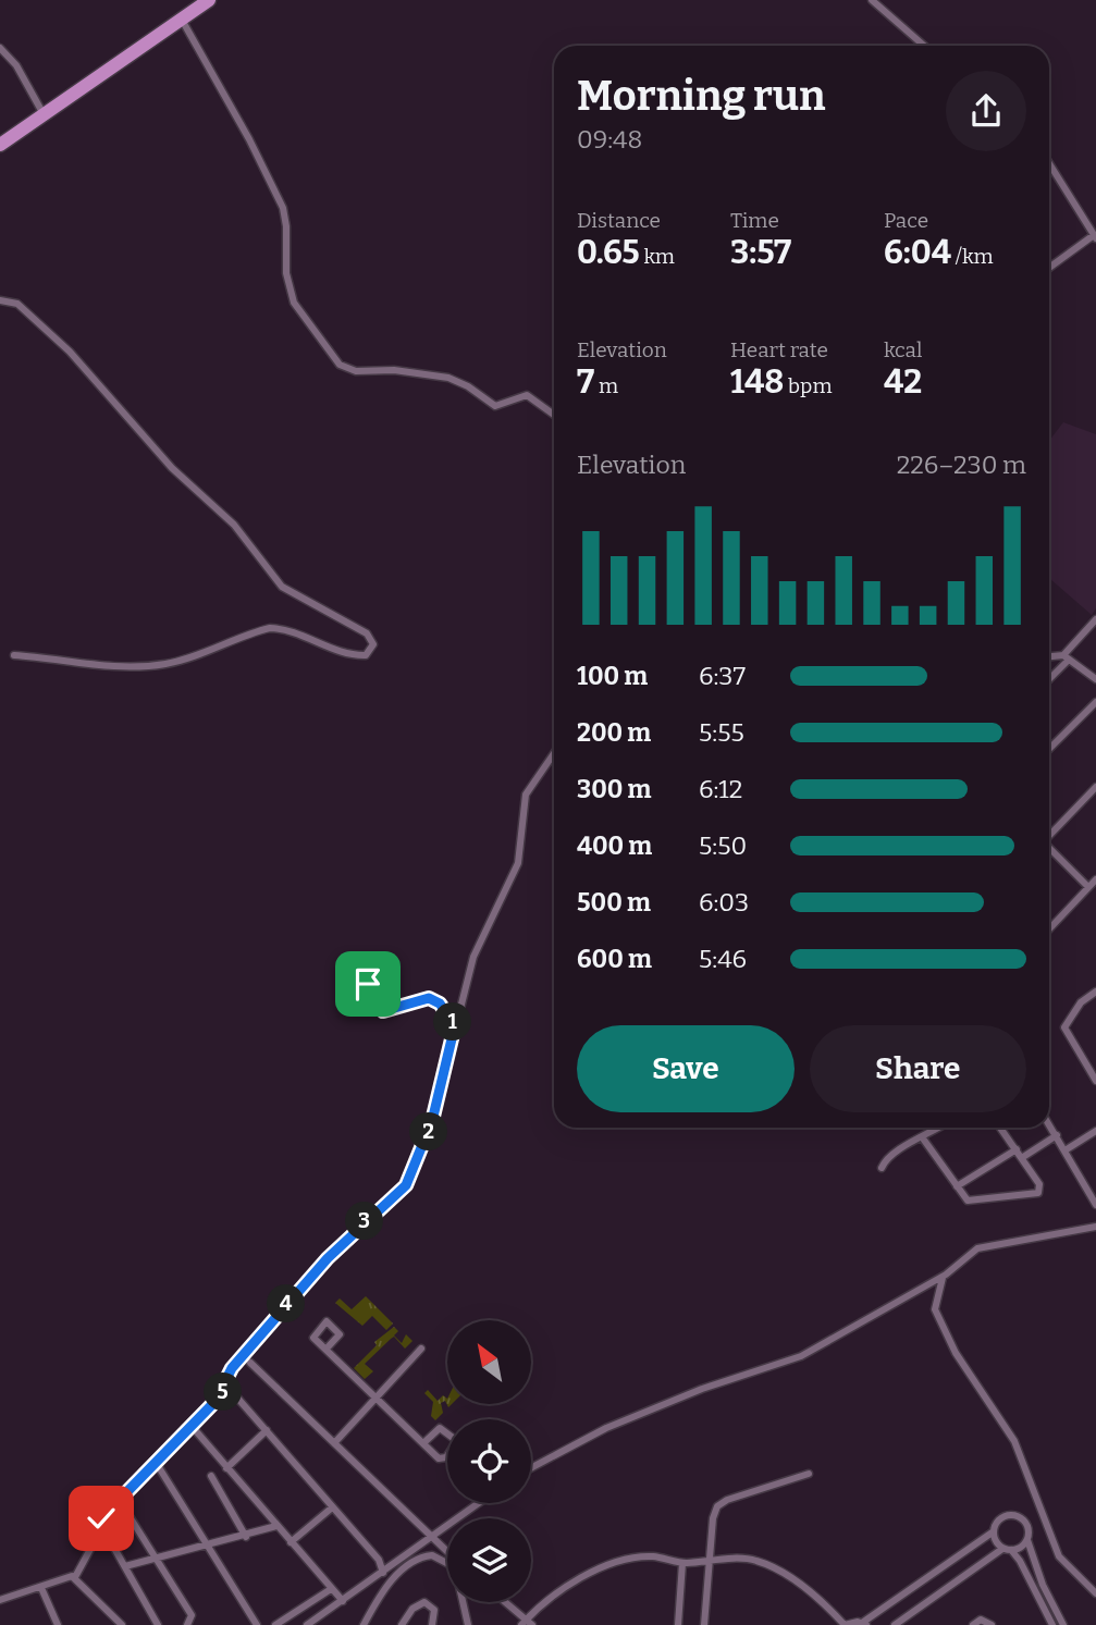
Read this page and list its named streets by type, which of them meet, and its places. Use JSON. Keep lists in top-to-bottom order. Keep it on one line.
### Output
{"north":"top left","page":{"heading":["Morning run","09:48"],"stats":[["Distance","0.65 km"],["Time","3:57"],["Pace","6:04 /km"],["Elevation","7 m"],["Heart rate","148 bpm"],["kcal","42"]],"chart":["Elevation","226–230 m"],"list":[{"name":"100 m","note":"6:37"},{"name":"200 m","note":"5:55"},{"name":"300 m","note":"6:12"},{"name":"400 m","note":"5:50"},{"name":"500 m","note":"6:03"},{"name":"600 m","note":"5:46"}],"pins":["1","2","3","4","5"],"buttons":["Save","Share"]}}
